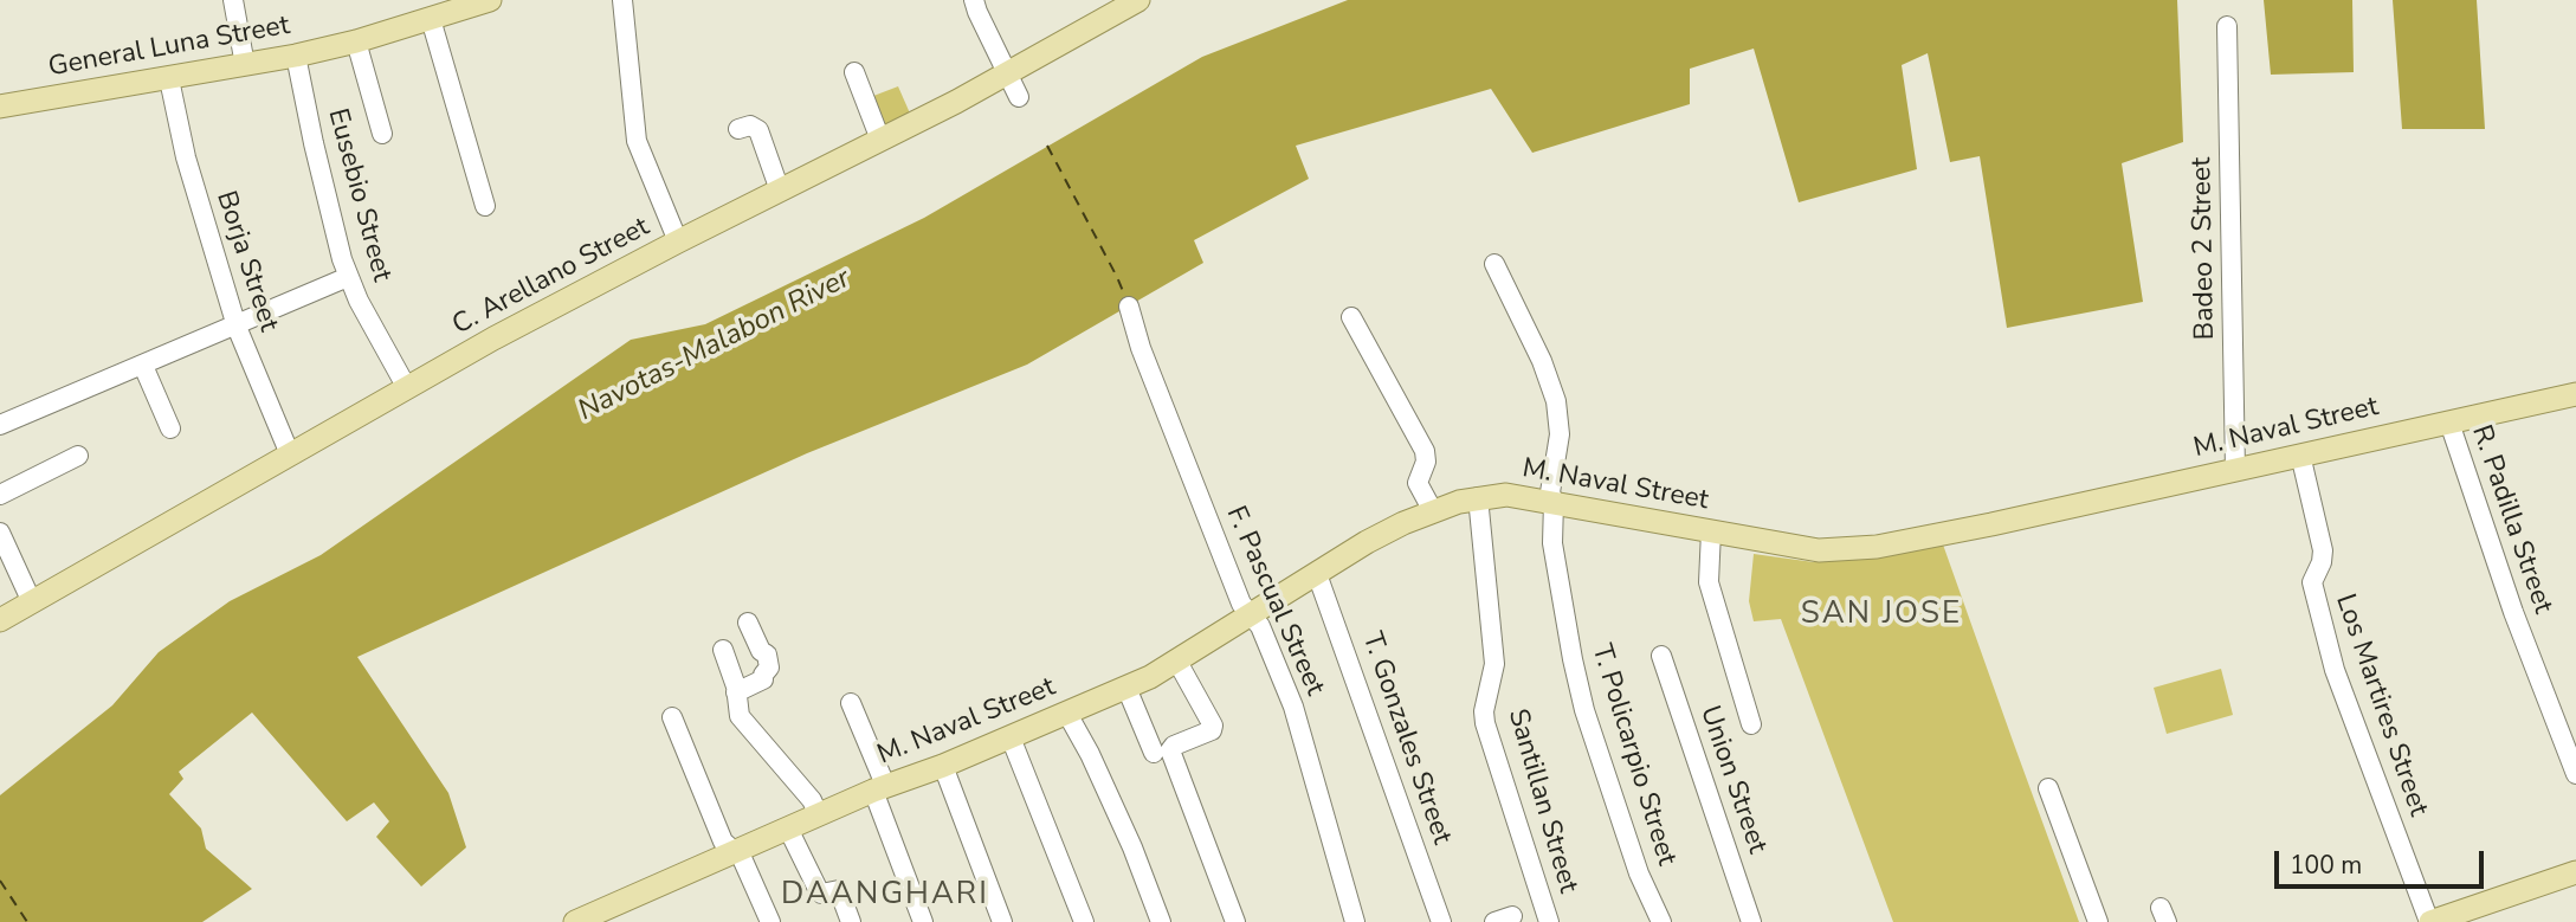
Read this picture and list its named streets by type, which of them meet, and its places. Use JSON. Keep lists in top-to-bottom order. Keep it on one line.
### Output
{"streets":{"main road":["General Luna Street","C. Arellano Street","M. Naval Street"],"street":["Eusebio Street","Badeo 2 Street","Borja Street","R. Padilla Street","F. Pascual Street","Los Martires Street","T. Gonzales Street","T. Policarpio Street","Union Street","Santillan Street"]},"crossings":[["General Luna Street","Eusebio Street"],["General Luna Street","Borja Street"],["Eusebio Street","C. Arellano Street"],["Badeo 2 Street","M. Naval Street"],["Borja Street","C. Arellano Street"],["M. Naval Street","R. Padilla Street"],["M. Naval Street","F. Pascual Street"],["M. Naval Street","Los Martires Street"],["M. Naval Street","T. Gonzales Street"],["M. Naval Street","T. Policarpio Street"],["M. Naval Street","Santillan Street"]],"districts":["SAN JOSE","DAANGHARI"],"water":["Navotas-Malabon River"],"scale_bar":"100 m"}
